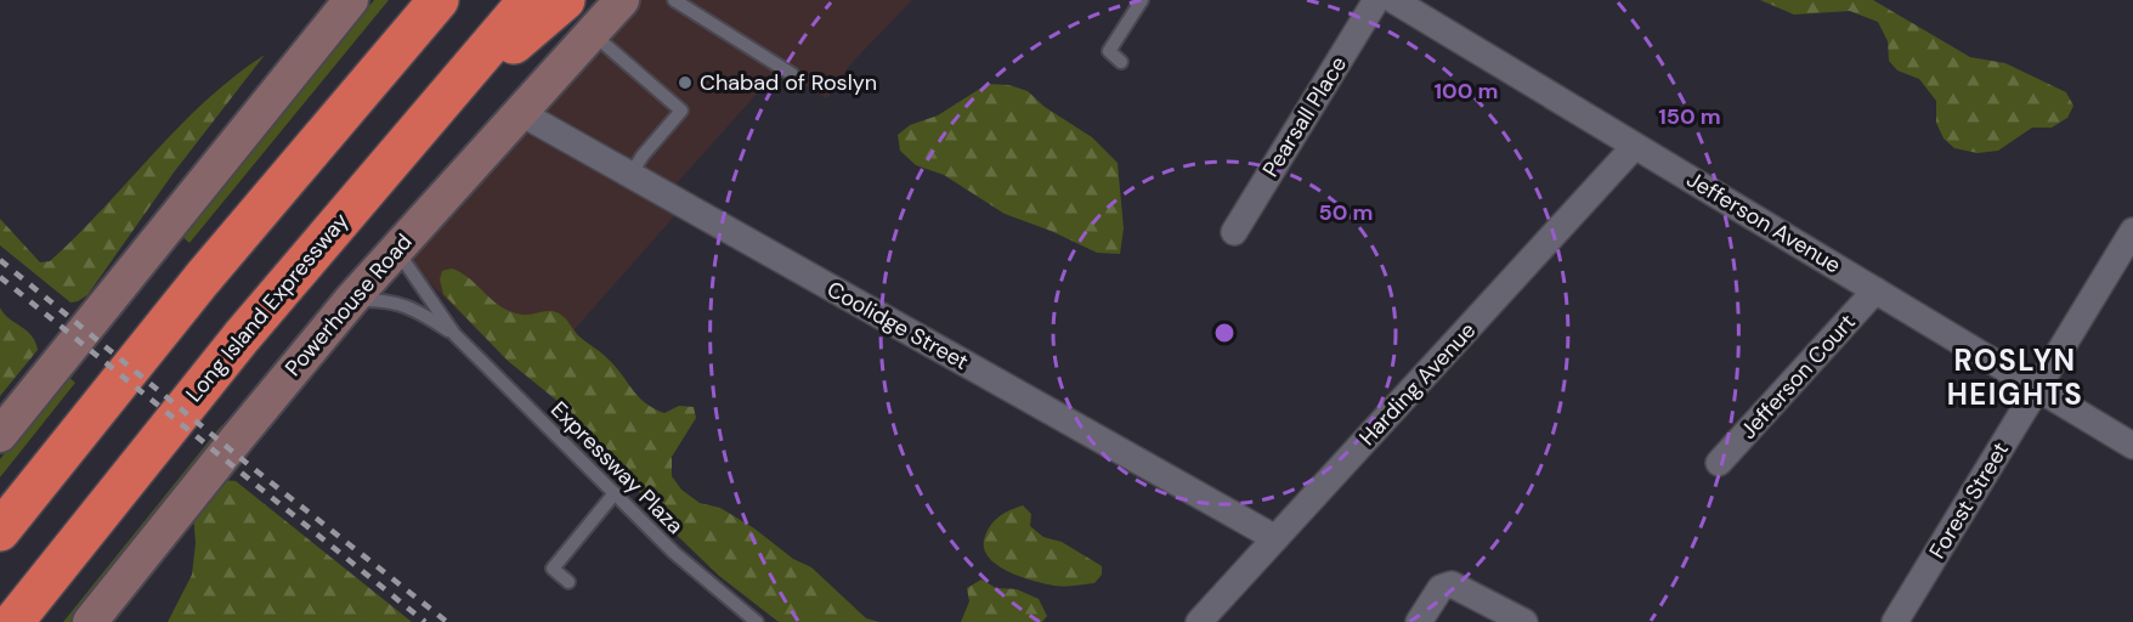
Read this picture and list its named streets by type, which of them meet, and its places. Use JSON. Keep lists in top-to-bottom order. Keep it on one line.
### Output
{"streets":{"highway":["Long Island Expressway"],"main road":["Powerhouse Road"],"street":["Pearsall Place","Jefferson Avenue","Coolidge Street","Jefferson Court","Harding Avenue","Forest Street"],"lane":["Expressway Plaza"]},"crossings":[["Jefferson Avenue","Jefferson Court"],["Jefferson Avenue","Harding Avenue"],["Jefferson Avenue","Forest Street"],["Powerhouse Road","Coolidge Street"],["Powerhouse Road","Expressway Plaza"],["Coolidge Street","Harding Avenue"]],"districts":["ROSLYN HEIGHTS"],"places":["Chabad of Roslyn"],"rings":["100 m","150 m","50 m"]}
